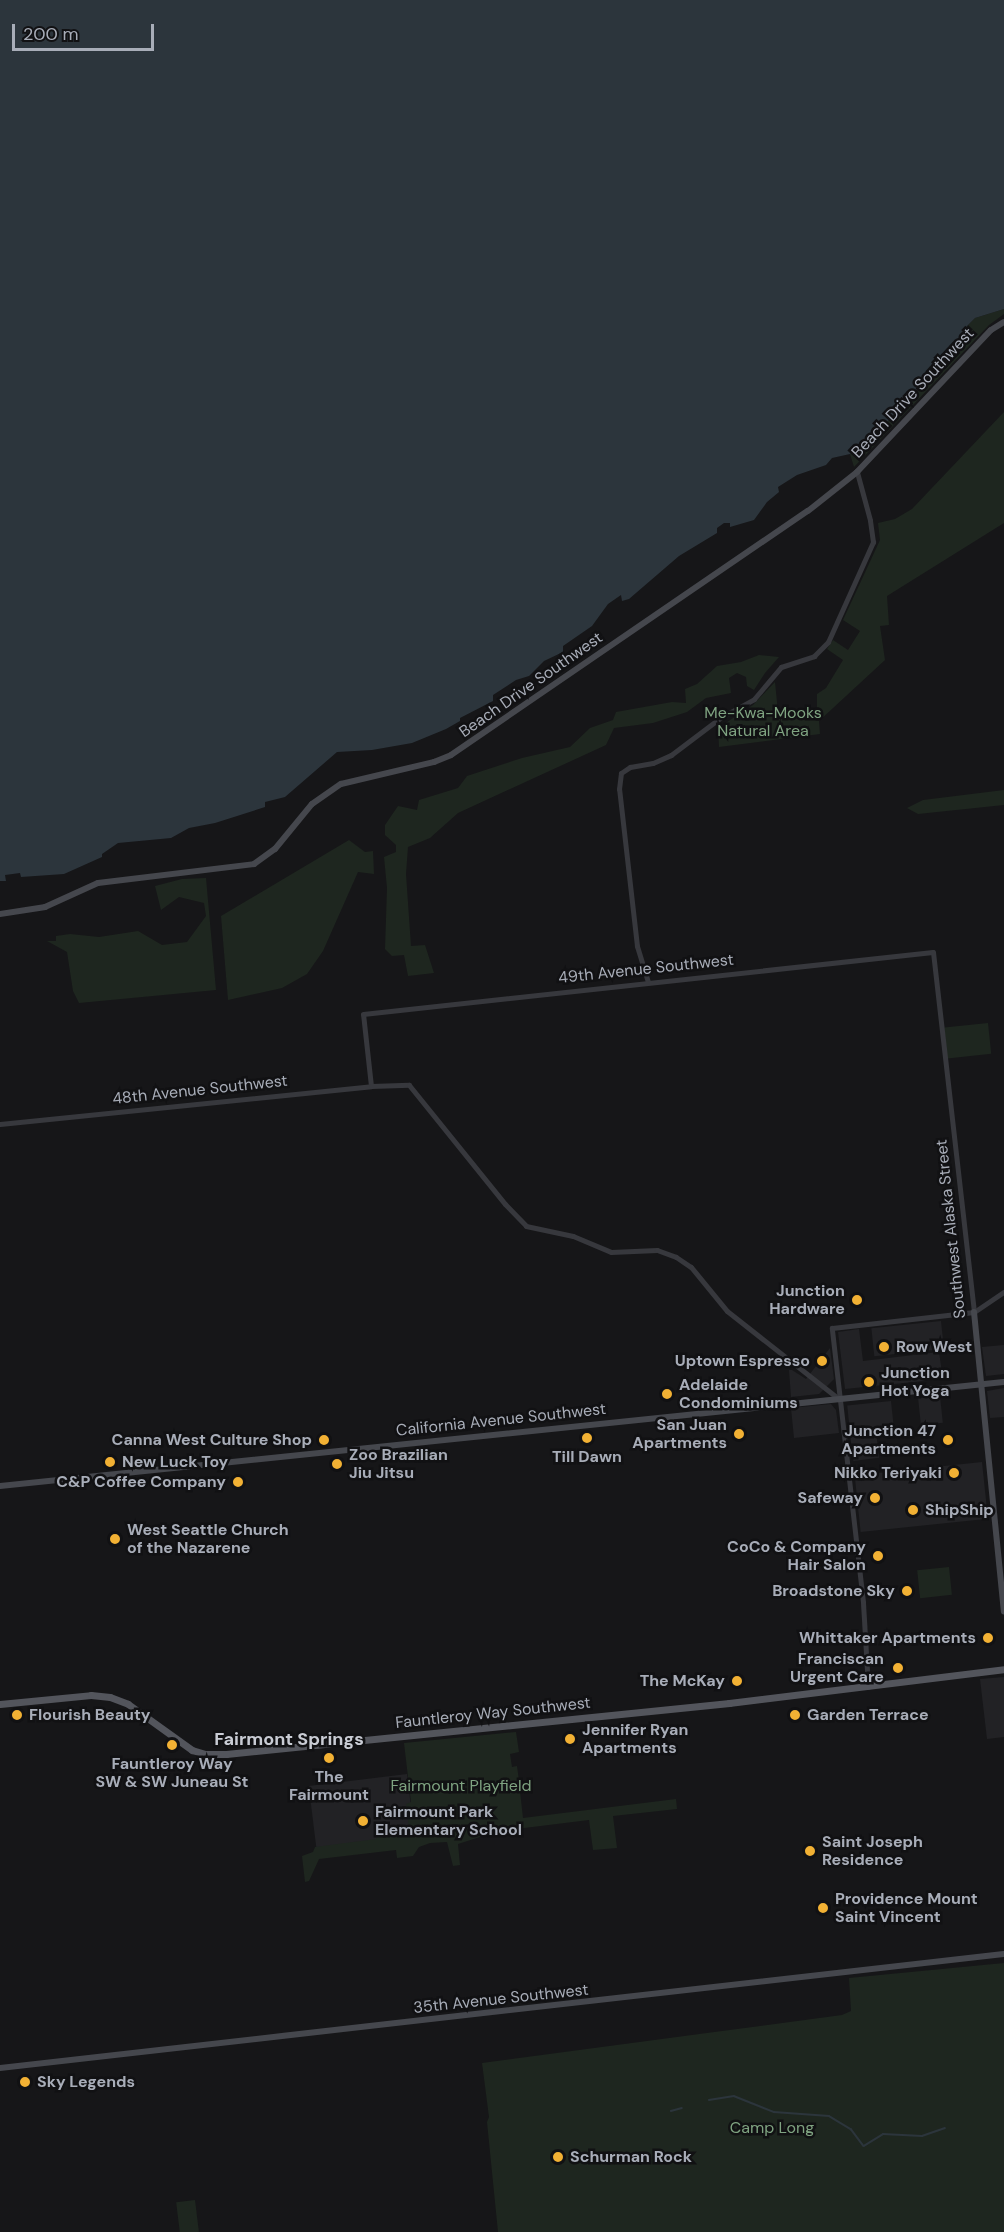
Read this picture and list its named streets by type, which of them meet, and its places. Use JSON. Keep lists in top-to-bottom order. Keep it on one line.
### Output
{"streets":{"main road":["Beach Drive Southwest","Southwest Alaska Street","California Avenue Southwest","Fauntleroy Way Southwest","35th Avenue Southwest"],"street":["49th Avenue Southwest","48th Avenue Southwest"]},"crossings":[["49th Avenue Southwest","48th Avenue Southwest"],["49th Avenue Southwest","Southwest Alaska Street"],["48th Avenue Southwest","California Avenue Southwest"],["Southwest Alaska Street","California Avenue Southwest"]],"districts":["Fairmont Springs"],"parks":["Me-Kwa-Mooks Natural Area","Fairmount Playfield","Camp Long"],"places":["Junction Hardware","Row West","Uptown Espresso","Junction Hot Yoga","Adelaide Condominiums","San Juan Apartments","Till Dawn","Canna West Culture Shop","Junction 47 Apartments","New Luck Toy","Zoo Brazilian Jiu Jitsu","Nikko Teriyaki","C&P Coffee Company","Safeway","ShipShip","West Seattle Church of the Nazarene","CoCo & Company Hair Salon","Broadstone Sky","Whittaker Apartments","Franciscan Urgent Care","The McKay","Flourish Beauty","Garden Terrace","Jennifer Ryan Apartments","Fauntleroy Way SW & SW Juneau St","The Fairmount","Fairmount Park Elementary School","Saint Joseph Residence","Providence Mount Saint Vincent","Sky Legends","Schurman Rock"],"scale_bar":"200 m"}
